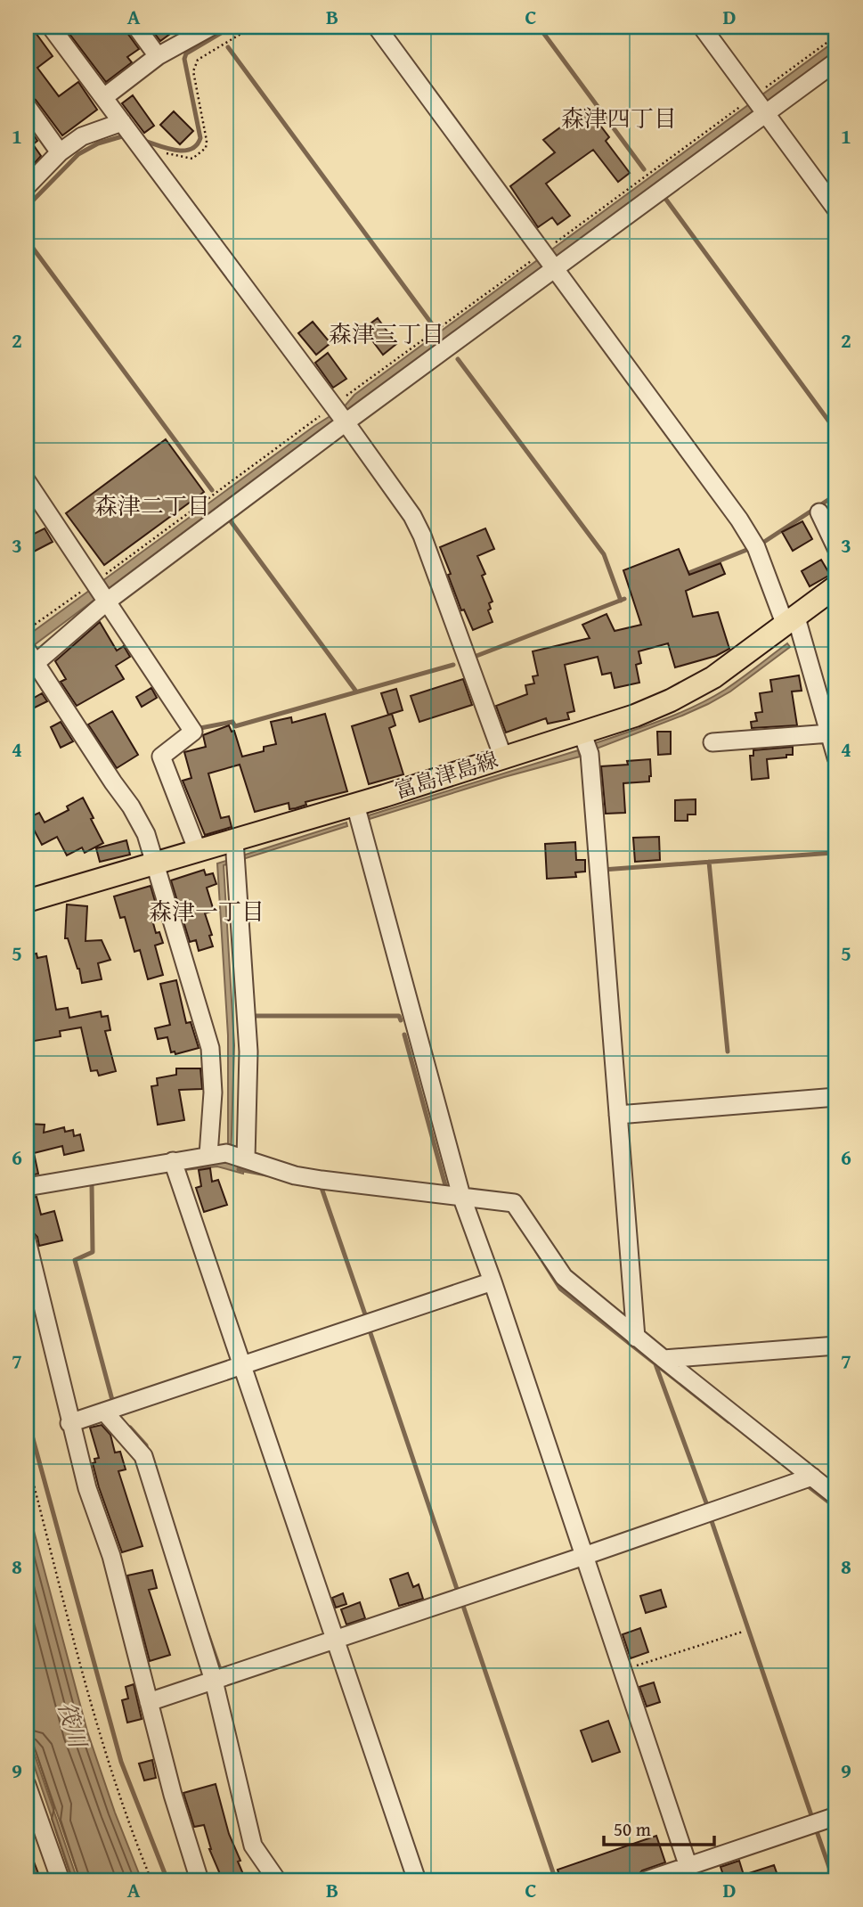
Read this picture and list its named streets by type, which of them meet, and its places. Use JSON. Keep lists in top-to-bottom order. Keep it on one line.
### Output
{"streets":{"main road":["富島津島線"]},"districts":["森津四丁目","森津三丁目","森津二丁目","森津一丁目"],"water":["筏川"],"scale_bar":"50 m","grid":{"columns":["A","B","C","D"],"rows":["1","2","3","4","5","6","7","8","9"]}}
